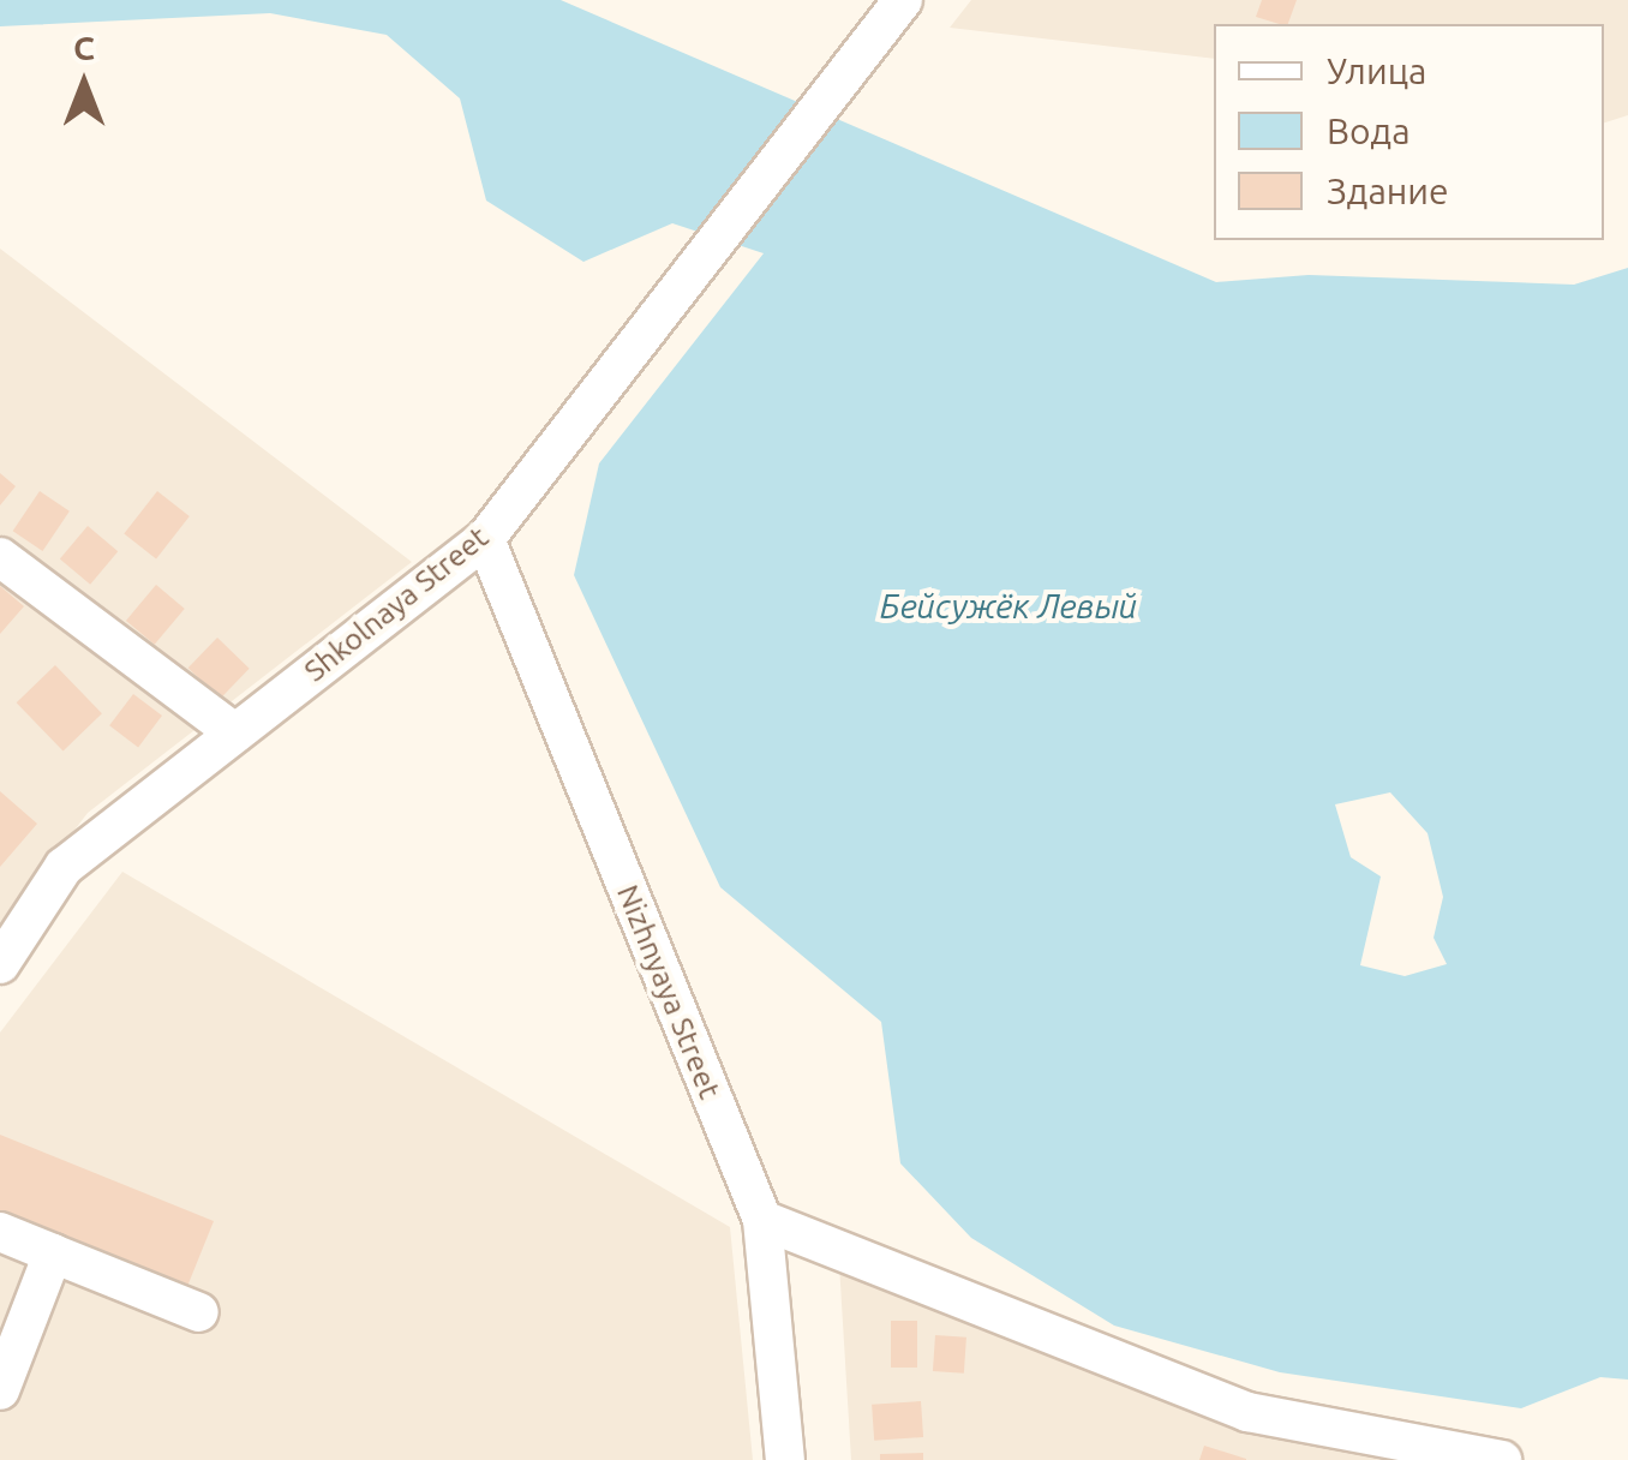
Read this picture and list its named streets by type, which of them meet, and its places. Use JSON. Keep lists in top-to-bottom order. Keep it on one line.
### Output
{"streets":{"street":["Shkolnaya Street","Nizhnyaya Street"]},"crossings":[["Shkolnaya Street","Nizhnyaya Street"]],"water":["Бейсужёк Левый"],"legend":["Улица","Вода","Здание"],"north":"top"}
